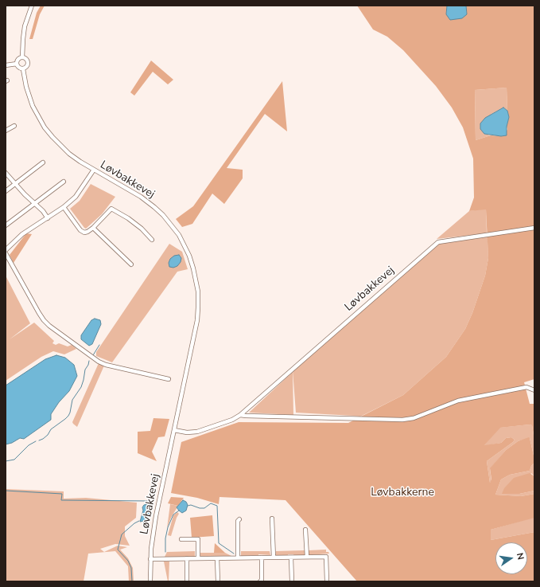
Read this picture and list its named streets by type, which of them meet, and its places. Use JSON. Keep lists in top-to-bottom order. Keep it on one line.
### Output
{"streets":{"street":["Løvbakkevej"]},"parks":["Løvbakkerne"],"north":"right"}
